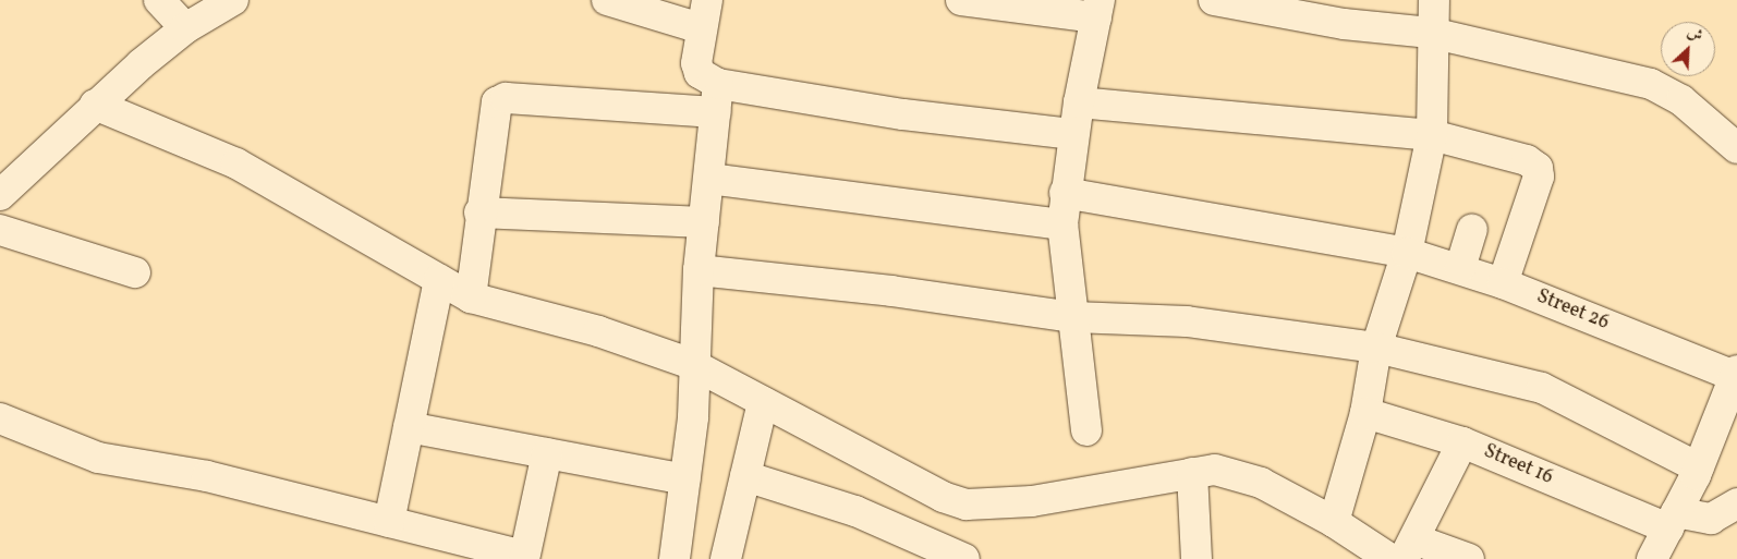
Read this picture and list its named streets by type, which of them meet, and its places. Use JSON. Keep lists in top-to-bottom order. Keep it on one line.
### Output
{"streets":{"street":["Street 26","Street 16"]},"north":"top right"}
